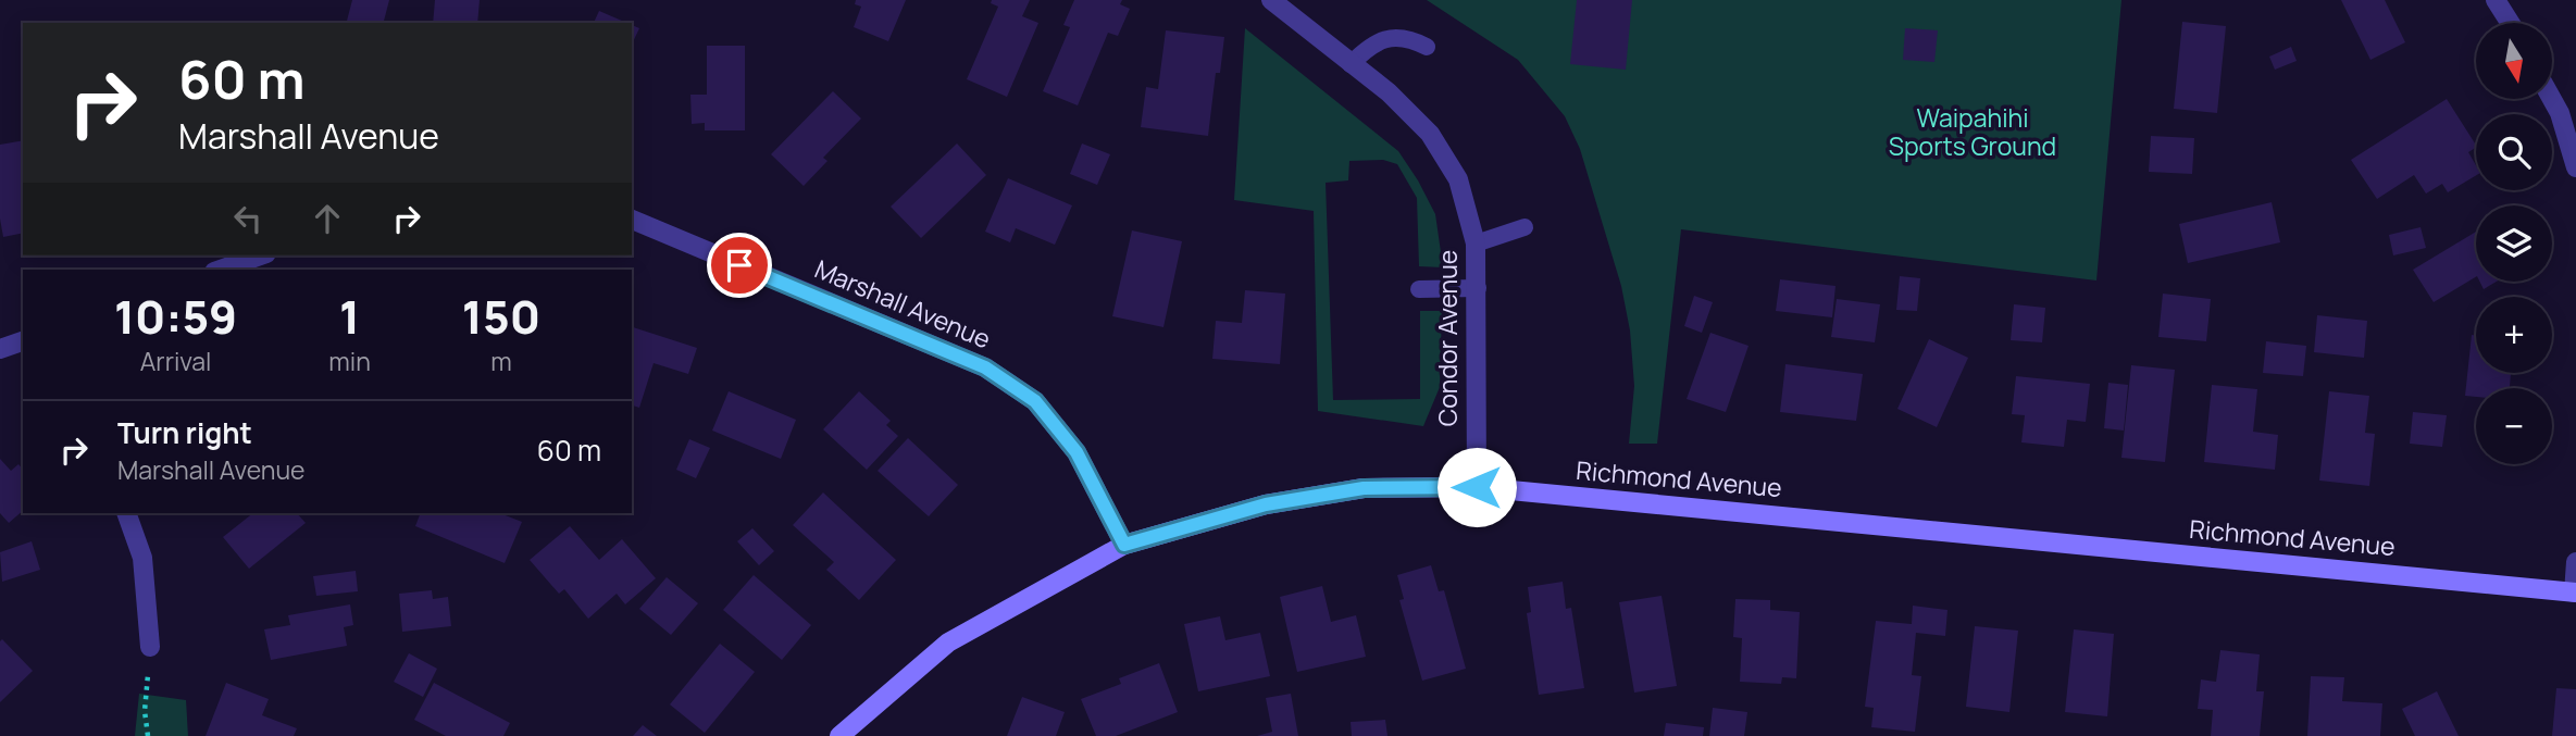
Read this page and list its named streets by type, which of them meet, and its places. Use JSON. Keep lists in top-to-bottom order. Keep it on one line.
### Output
{"streets":{"street":["Marshall Avenue","Condor Avenue","Richmond Avenue"]},"crossings":[["Marshall Avenue","Richmond Avenue"],["Condor Avenue","Richmond Avenue"]],"parks":["Waipahihi Sports Ground"],"north":"bottom","page":{"map_buttons":["+","−"],"turn":["60 m","Marshall Avenue"],"eta":["10:59","Arrival","1","min","150","m"],"list":[{"name":"Turn right","note":"Marshall Avenue","value":"60 m"}]}}
